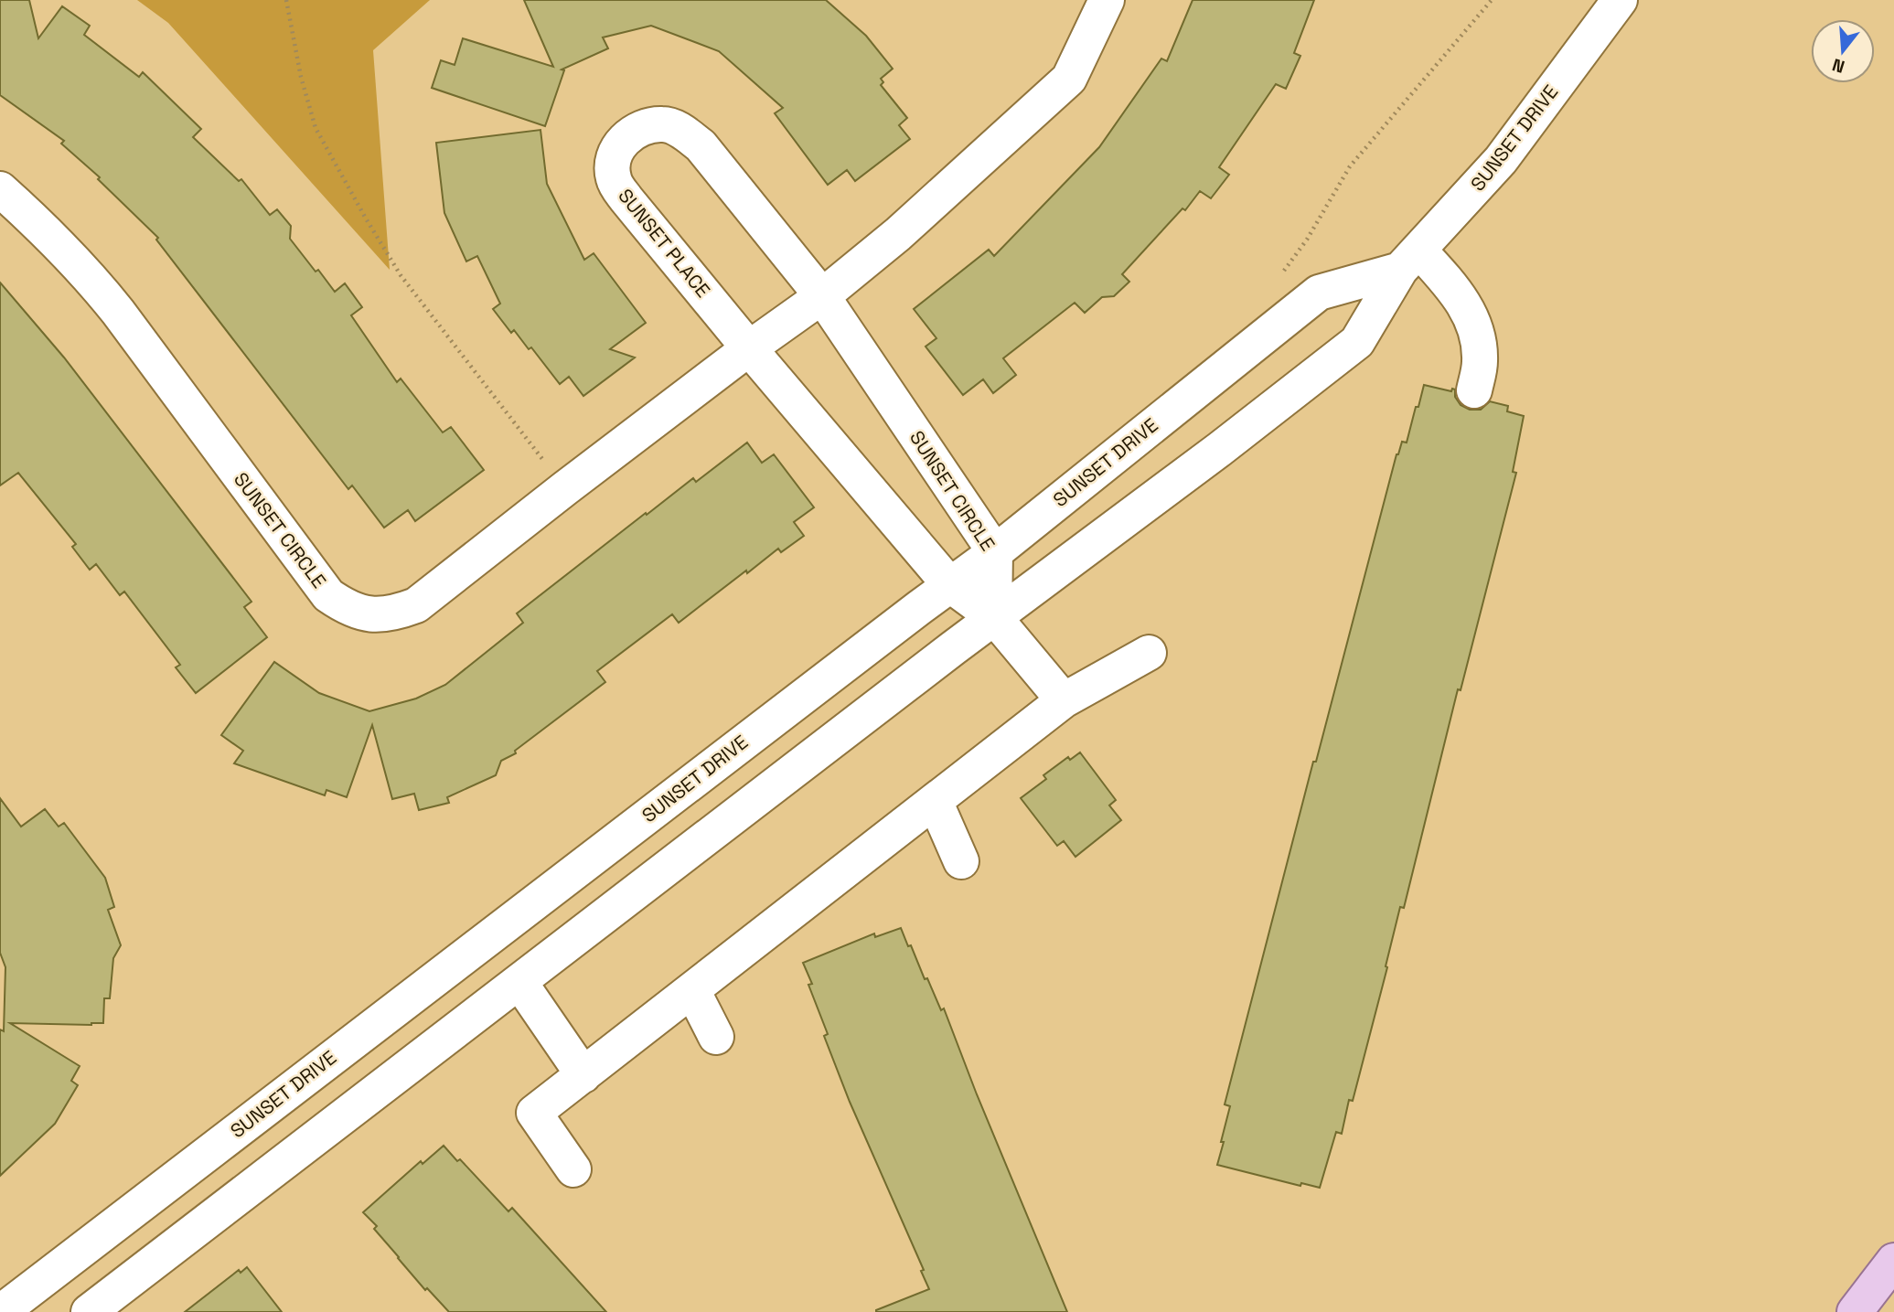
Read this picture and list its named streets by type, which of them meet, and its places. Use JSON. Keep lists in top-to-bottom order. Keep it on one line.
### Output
{"streets":{"street":["SUNSET DRIVE","SUNSET PLACE","SUNSET CIRCLE"]},"crossings":[["SUNSET DRIVE","SUNSET CIRCLE"],["SUNSET PLACE","SUNSET CIRCLE"]],"north":"bottom"}
